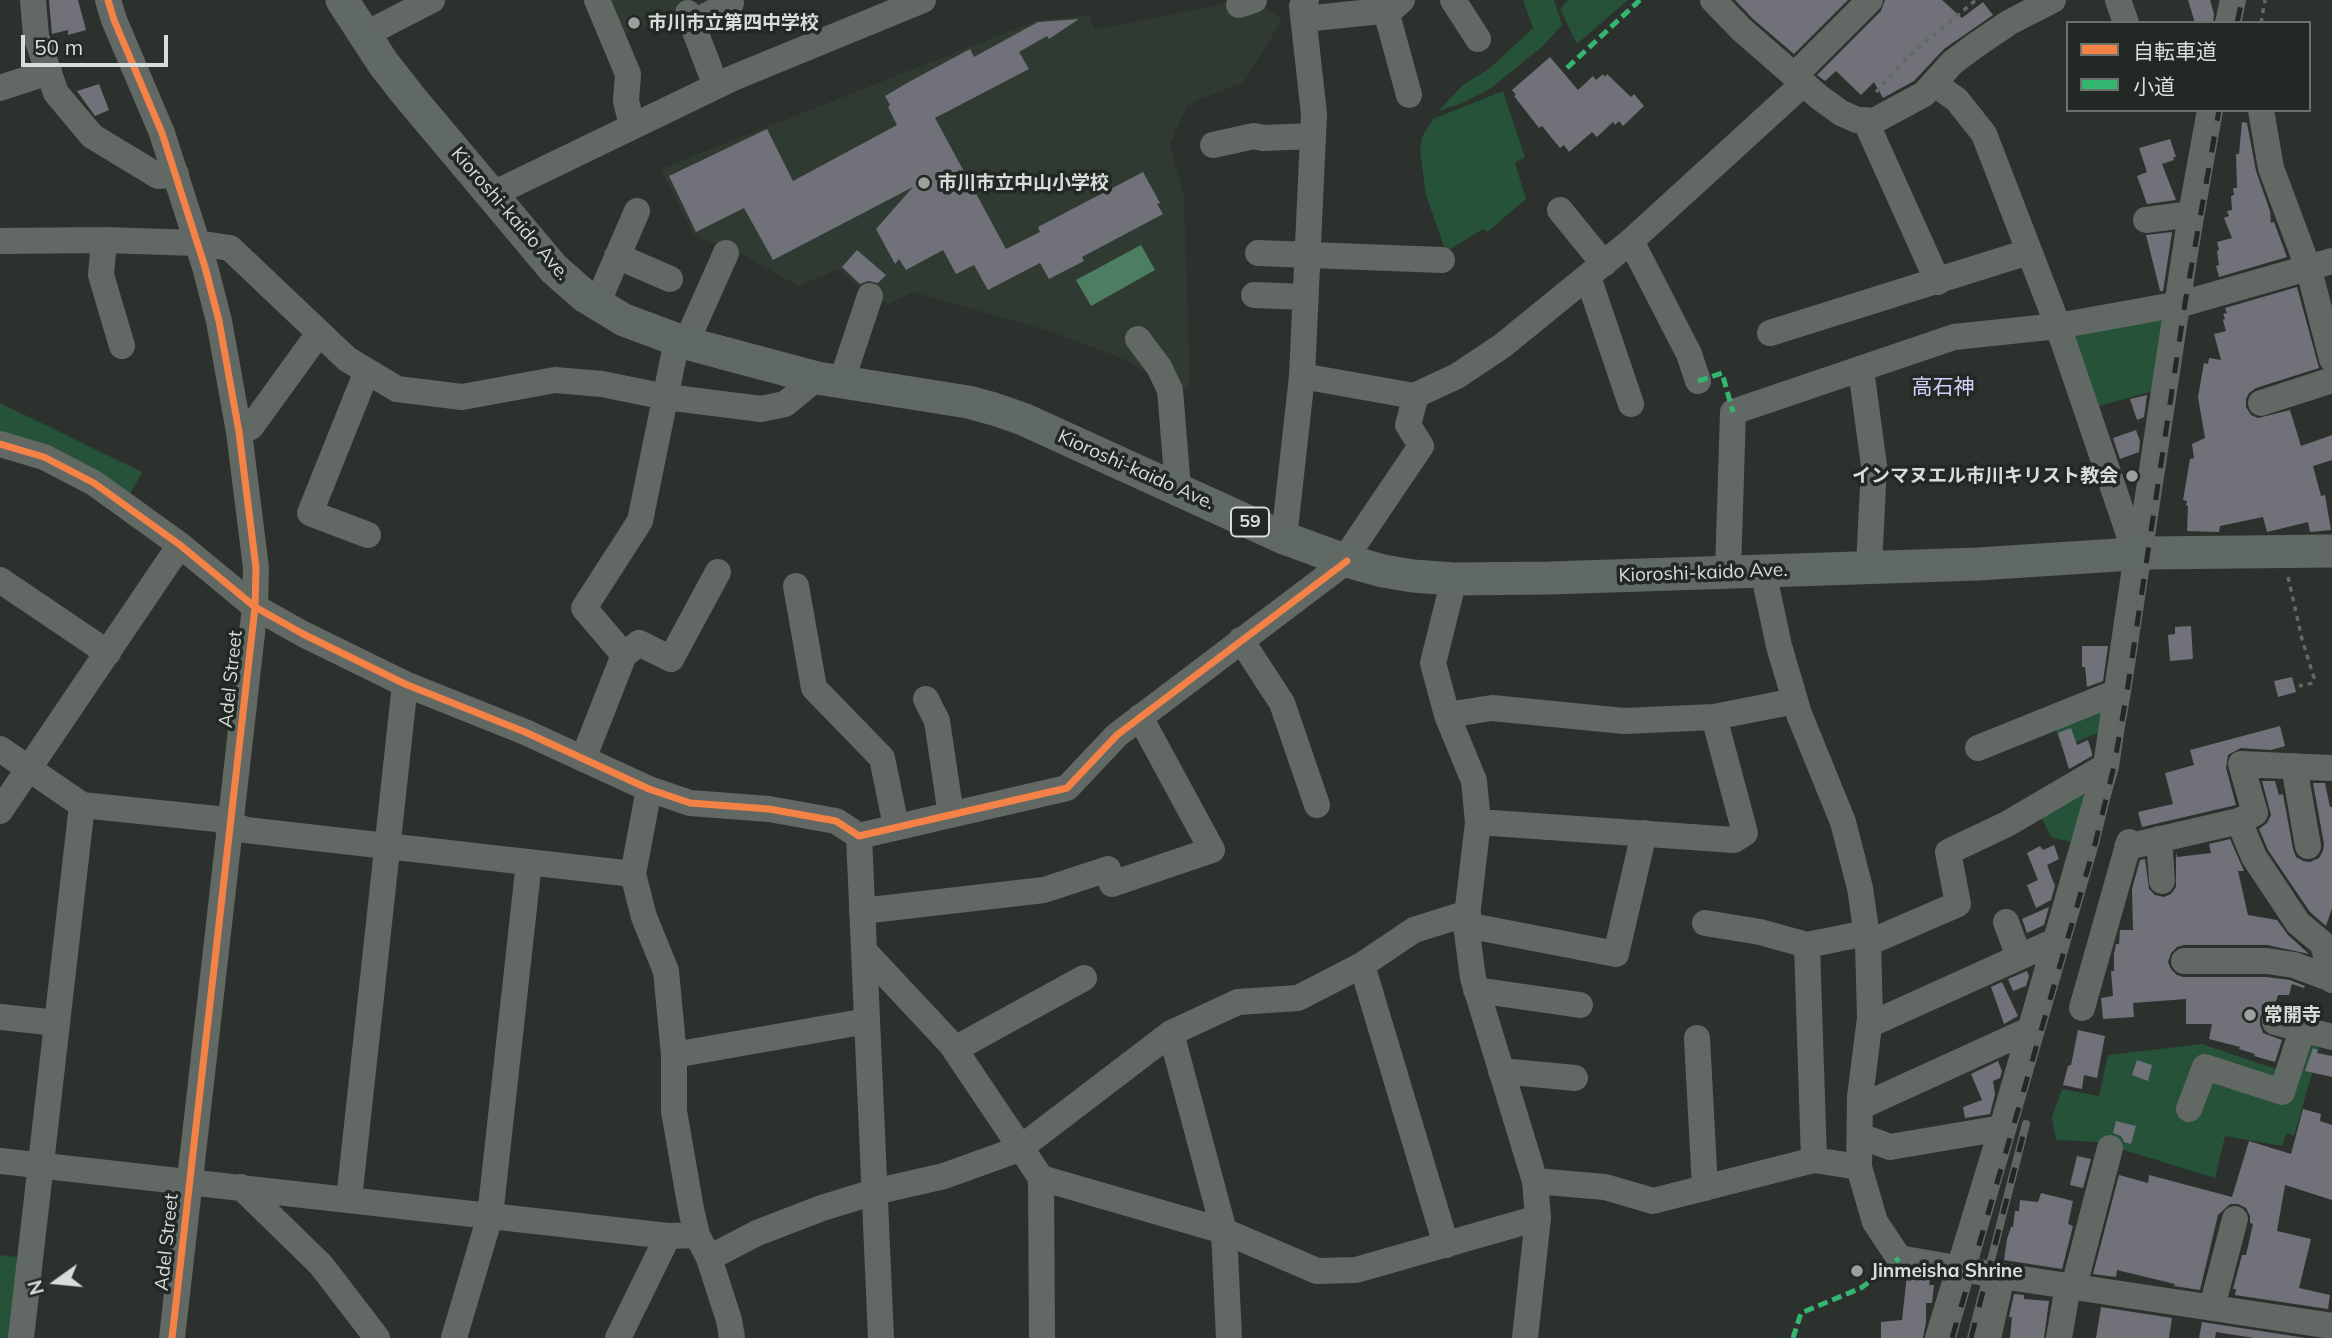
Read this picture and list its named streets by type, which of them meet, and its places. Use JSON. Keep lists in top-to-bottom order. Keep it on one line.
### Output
{"streets":{"main road":["Kioroshi-kaido Ave.","59"],"street":["Adel Street"]},"districts":["高石神"],"places":["市川市立第四中学校","市川市立中山小学校","インマヌエル市川キリスト教会","常開寺","Jinmeisha Shrine"],"legend":["自転車道","小道"],"scale_bar":"50 m","north":"left"}
